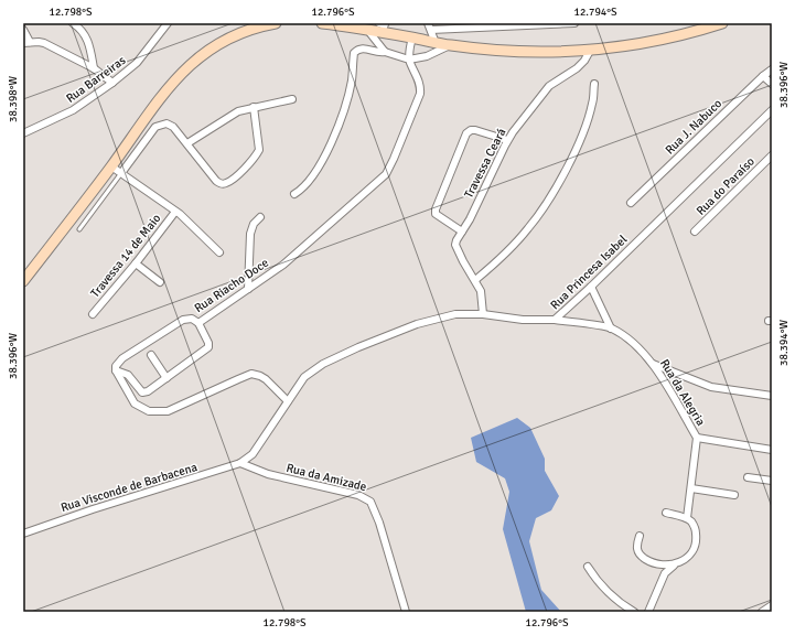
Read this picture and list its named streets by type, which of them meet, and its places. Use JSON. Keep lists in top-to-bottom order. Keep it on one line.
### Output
{"streets":{"street":["Rua Barreiras","Rua J. Nabuco","Travessa Ceará","Rua do Paraíso","Travessa 14 de Maio","Rua Princesa Isabel","Rua Riacho Doce","Rua da Alegria","Rua da Amizade","Rua Visconde de Barbacena"]},"crossings":[["Travessa Ceará","Rua Princesa Isabel"],["Rua Princesa Isabel","Rua da Alegria"],["Rua Princesa Isabel","Rua da Amizade"],["Rua Princesa Isabel","Rua Visconde de Barbacena"],["Rua da Amizade","Rua Visconde de Barbacena"]],"coordinates":["12.798°S","12.796°S","12.794°S","38.396°W","38.398°W","38.394°W"]}
